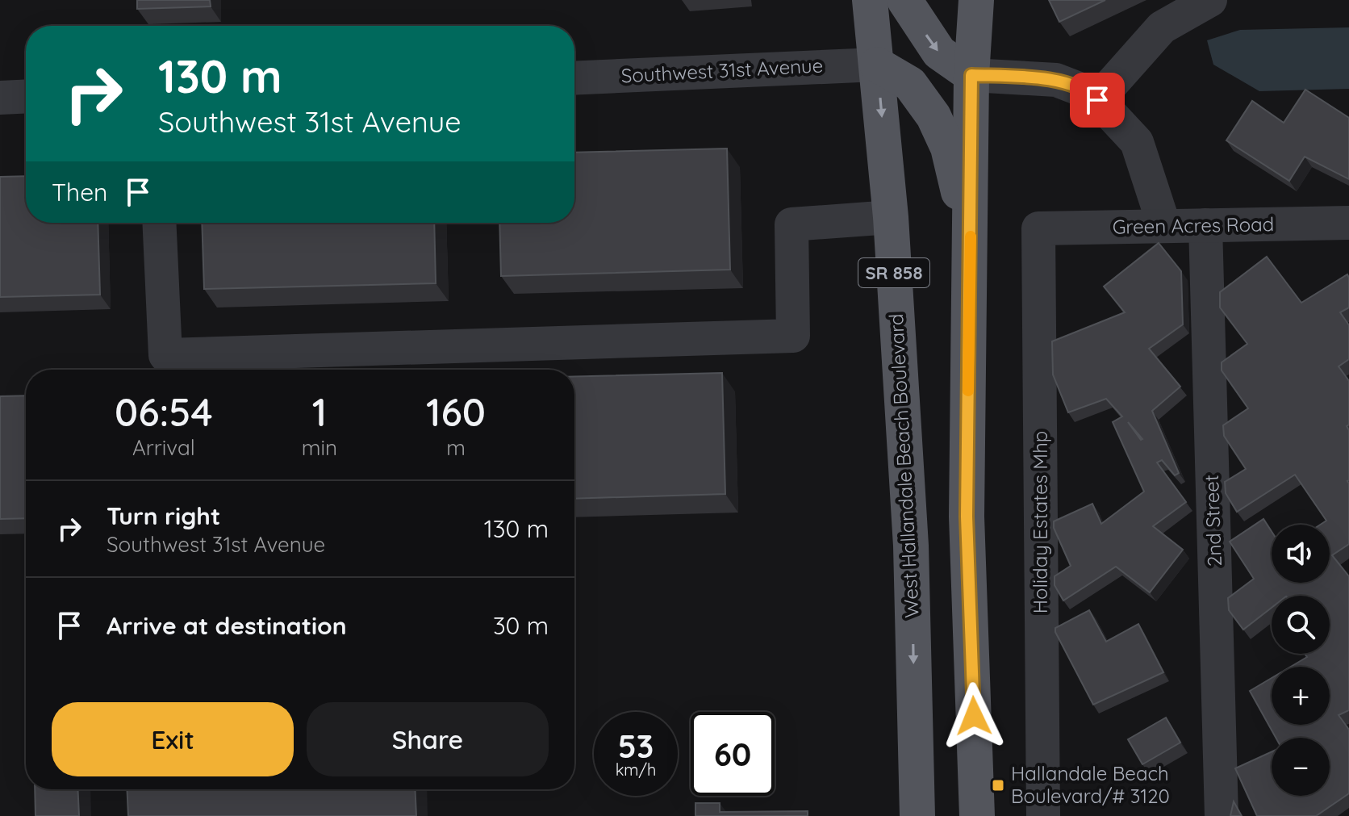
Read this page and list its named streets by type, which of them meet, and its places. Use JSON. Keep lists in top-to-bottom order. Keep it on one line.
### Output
{"streets":{"main road":["SR 858","West Hallandale Beach Boulevard"],"street":["Southwest 31st Avenue","Green Acres Road","2nd Street","Holiday Estates Mhp"]},"crossings":[["Southwest 31st Avenue","West Hallandale Beach Boulevard"],["Green Acres Road","2nd Street"],["Green Acres Road","Holiday Estates Mhp"]],"places":{"transit":["Hallandale Beach Boulevard/# 3120"]},"page":{"turn":["130 m","Southwest 31st Avenue"],"then":"Then","eta":["06:54","Arrival","1","min","160","m"],"list":[{"name":"Turn right","note":"Southwest 31st Avenue","value":"130 m"},{"name":"Arrive at destination","value":"30 m"}],"map_buttons":["+","−"],"buttons":["Exit","Share"],"speed":"53 km/h","limit":"60"}}
